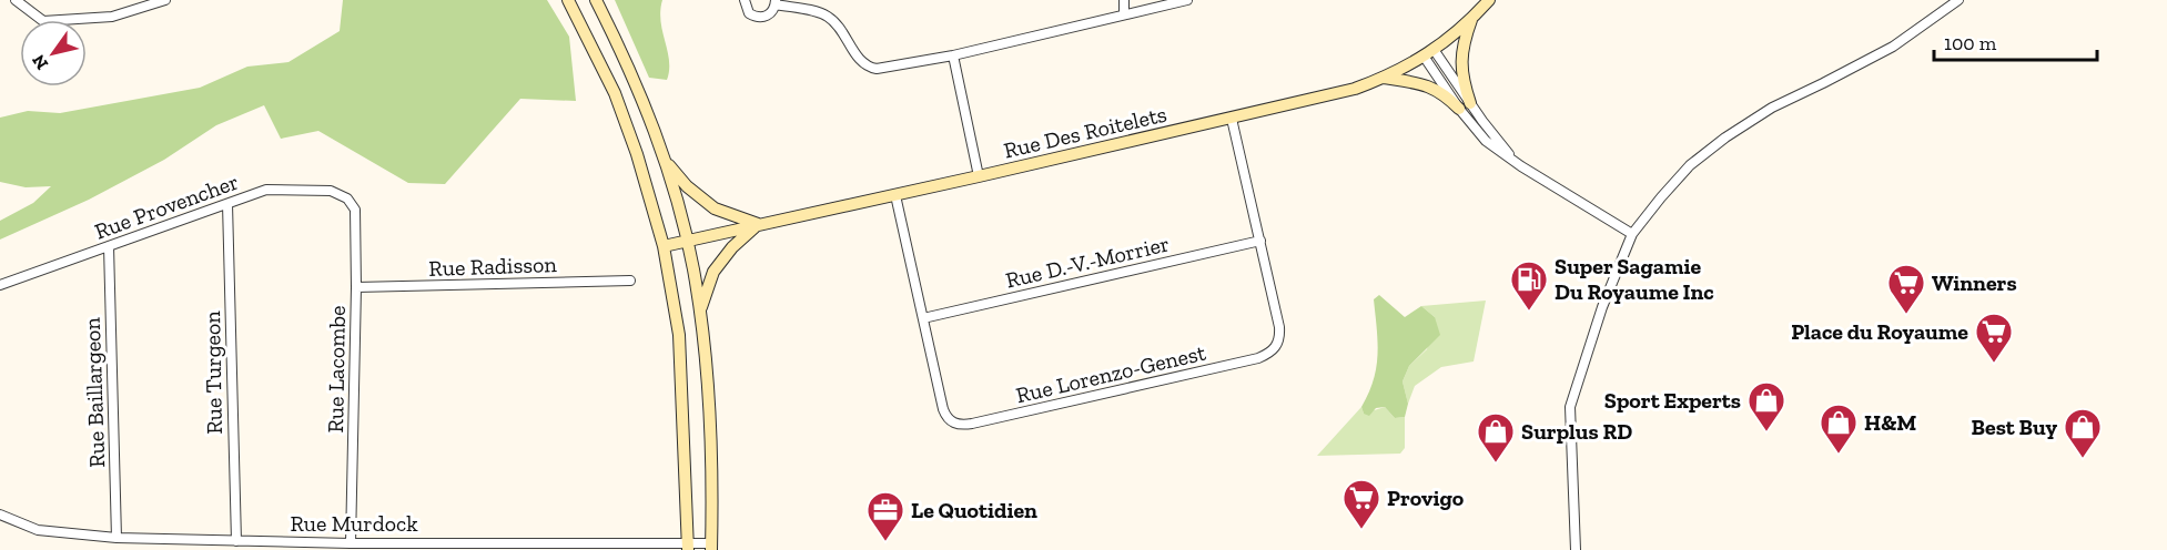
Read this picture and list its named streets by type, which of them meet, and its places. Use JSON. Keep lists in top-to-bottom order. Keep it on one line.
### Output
{"streets":{"main road":["Rue Des Roitelets"],"street":["Rue Provencher","Rue D.-V.-Morrier","Rue Radisson","Rue Lacombe","Rue Turgeon","Rue Lorenzo-Genest","Rue Baillargeon","Rue Murdock"]},"crossings":[["Rue Des Roitelets","Rue Lorenzo-Genest"],["Rue Provencher","Rue Lacombe"],["Rue Provencher","Rue Turgeon"],["Rue Provencher","Rue Baillargeon"],["Rue D.-V.-Morrier","Rue Lorenzo-Genest"],["Rue Radisson","Rue Lacombe"],["Rue Lacombe","Rue Murdock"],["Rue Turgeon","Rue Murdock"],["Rue Baillargeon","Rue Murdock"]],"places":{"fuel station":["Super Sagamie Du Royaume Inc"],"supermarket":["Winners","Place du Royaume","Provigo"],"shop":["Sport Experts","H&M","Best Buy","Surplus RD"],"office":["Le Quotidien"]},"scale_bar":"100 m","north":"bottom left"}
